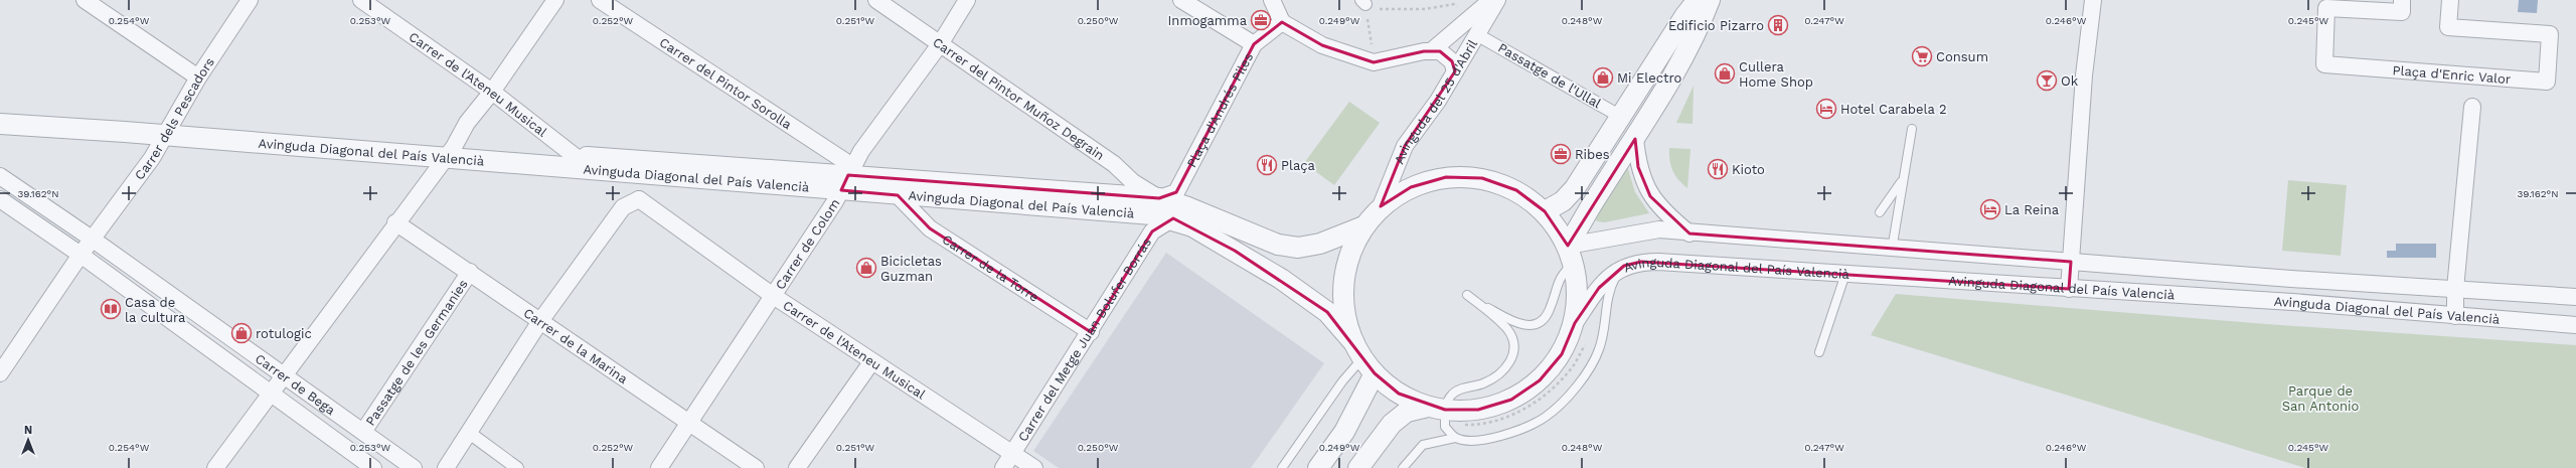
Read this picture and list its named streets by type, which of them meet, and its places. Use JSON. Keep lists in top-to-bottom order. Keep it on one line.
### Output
{"streets":{"street":["Plaça d'Enric Valor","Passatge de l'Ullal","Carrer del Pintor Sorolla","Carrer de l'Ateneu Musical","Carrer del Pintor Muñoz Degrain","Avinguda del 25 d'Abril","Plaça d'Andrés Piles","Carrer dels Pescadors","Avinguda Diagonal del País Valencià","Carrer de Colom","Carrer de la Torre","Carrer del Metge Juan Bolufer Borrás","Carrer de la Marina","Passatge de les Germanies","Carrer de Bega"]},"crossings":[["Passatge de l'Ullal","Avinguda del 25 d'Abril"],["Carrer del Pintor Sorolla","Avinguda Diagonal del País Valencià"],["Carrer del Pintor Sorolla","Carrer de Colom"],["Carrer de l'Ateneu Musical","Avinguda Diagonal del País Valencià"],["Carrer de l'Ateneu Musical","Carrer de Colom"],["Carrer de l'Ateneu Musical","Carrer del Metge Juan Bolufer Borrás"],["Carrer del Pintor Muñoz Degrain","Plaça d'Andrés Piles"],["Carrer del Pintor Muñoz Degrain","Avinguda Diagonal del País Valencià"],["Carrer del Pintor Muñoz Degrain","Carrer de Colom"],["Plaça d'Andrés Piles","Avinguda Diagonal del País Valencià"],["Carrer dels Pescadors","Avinguda Diagonal del País Valencià"],["Carrer dels Pescadors","Carrer de Bega"],["Avinguda Diagonal del País Valencià","Carrer de Colom"],["Avinguda Diagonal del País Valencià","Carrer de la Torre"],["Avinguda Diagonal del País Valencià","Carrer del Metge Juan Bolufer Borrás"],["Carrer de Colom","Carrer de la Marina"],["Carrer de la Torre","Carrer del Metge Juan Bolufer Borrás"],["Carrer de la Marina","Passatge de les Germanies"],["Passatge de les Germanies","Carrer de Bega"]],"parks":["Parque de San Antonio"],"places":{"office":["Inmogamma","Ribes"],"building":["Edificio Pizarro"],"supermarket":["Consum"],"shop":["Cullera Home Shop","Mi Electro","Bicicletas Guzman","rotulogic"],"bar":["Ok"],"hotel":["Hotel Carabela 2","La Reina"],"restaurant":["Plaça","Kioto"],"library":["Casa de la cultura"]},"north":"top","coordinates":["0.254°W","0.253°W","0.252°W","0.251°W","0.250°W","0.249°W","0.248°W","0.247°W","0.246°W","0.245°W","39.162°N"]}
